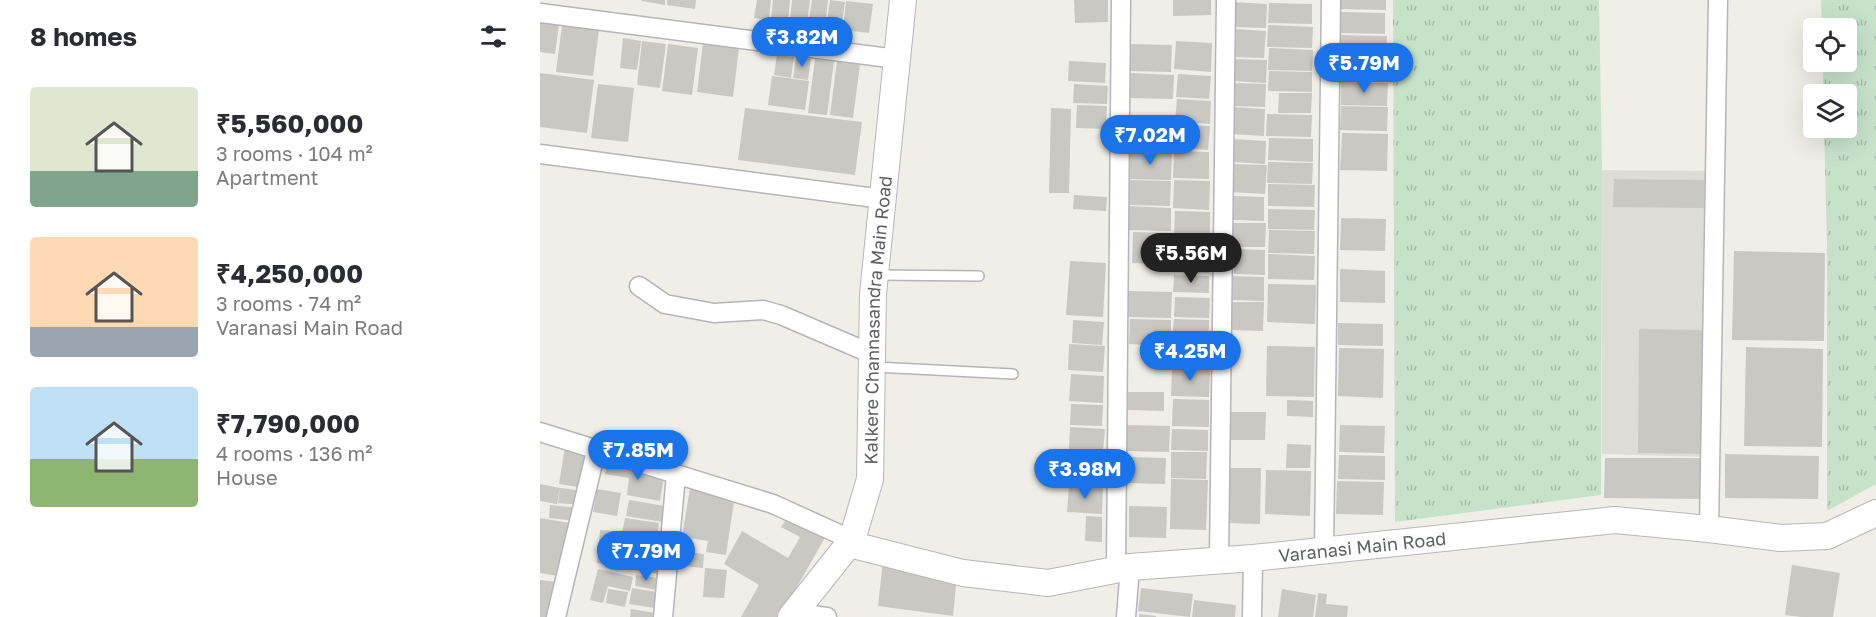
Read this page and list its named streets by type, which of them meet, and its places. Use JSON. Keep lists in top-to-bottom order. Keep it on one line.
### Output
{"streets":{"street":["Kalkere Channasandra Main Road","Varanasi Main Road"]},"crossings":[["Kalkere Channasandra Main Road","Varanasi Main Road"]],"page":{"heading":"8 homes","price":["₹3.82M","₹5.79M","₹7.02M","₹5.56M","₹4.25M","₹7.85M","₹3.98M","₹7.79M"],"list":[{"name":"₹5,560,000","note":"3 rooms · 104 m² · Apartment"},{"name":"₹4,250,000","note":"3 rooms · 74 m² · Varanasi Main Road"},{"name":"₹7,790,000","note":"4 rooms · 136 m² · House"}]}}
